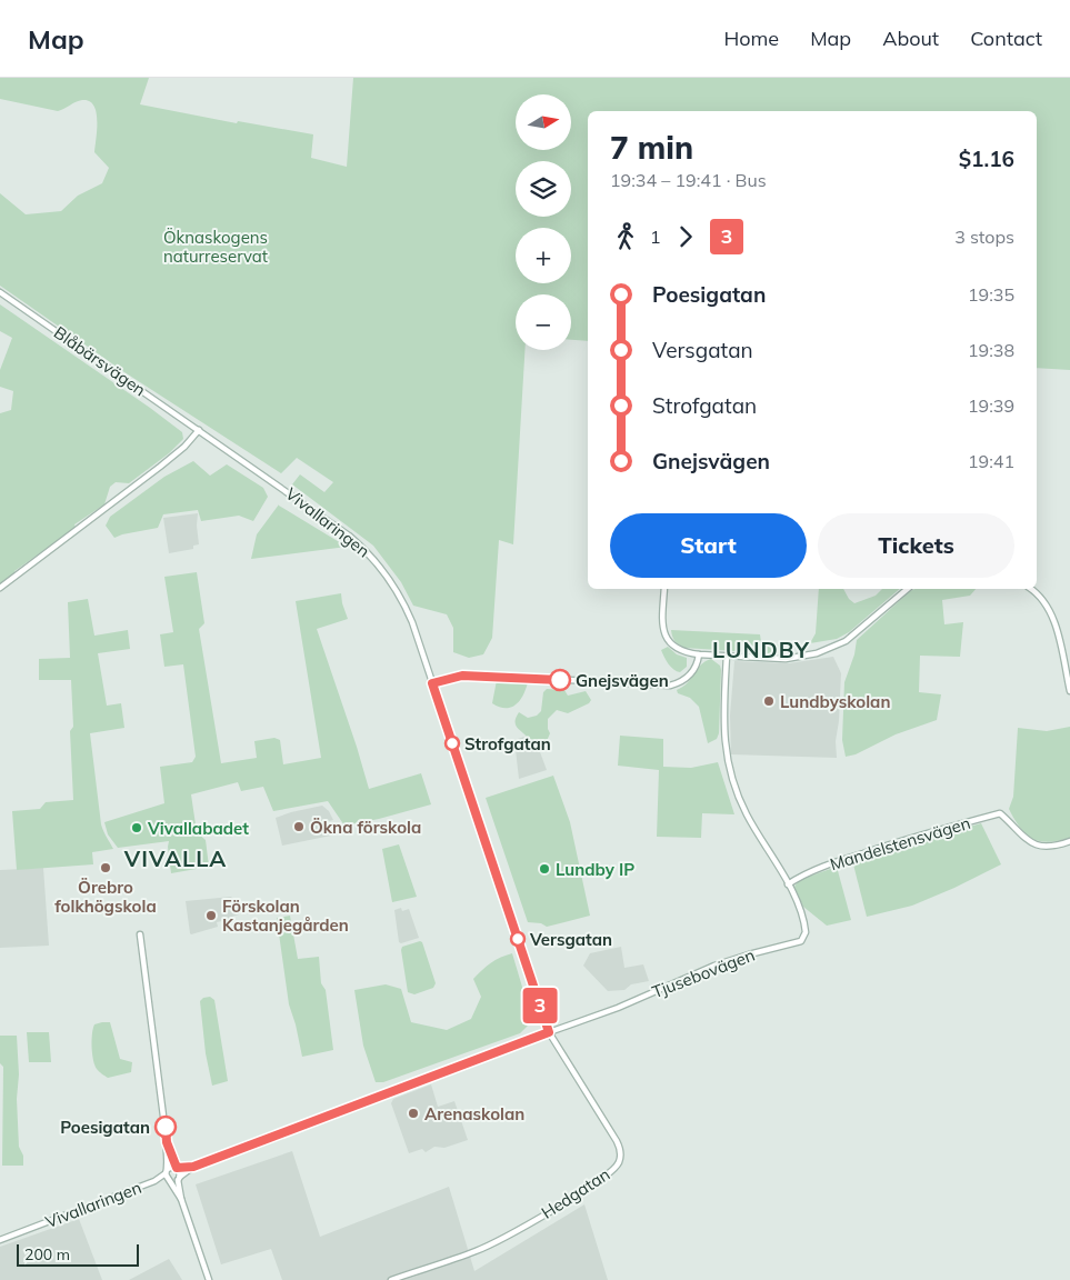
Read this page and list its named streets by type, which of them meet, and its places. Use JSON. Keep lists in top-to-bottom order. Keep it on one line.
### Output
{"streets":{"street":["Blåbärsvägen","Vivallaringen","Mandelstensvägen","Tjusebovägen","Hedgatan"]},"crossings":[["Blåbärsvägen","Vivallaringen"],["Vivallaringen","Tjusebovägen"],["Vivallaringen","Hedgatan"],["Mandelstensvägen","Tjusebovägen"],["Tjusebovägen","Hedgatan"]],"districts":["LUNDBY","VIVALLA"],"parks":["Öknaskogens naturreservat"],"places":["Gnejsvägen","Lundbyskolan","Strofgatan","Ökna förskola","Vivallabadet","Örebro folkhögskola","Lundby IP","Förskolan Kastanjegården","Versgatan","Arenaskolan","Poesigatan"],"lines":["bus line 3"],"scale_bar":"200 m","north":"right","page":{"header":"Map","nav":["Home","Map","About","Contact"],"on_map":"3","map_buttons":["+","−"],"heading":["7 min","19:34 – 19:41 · Bus","$1.16"],"legs":["1","3","3 stops"],"list":[{"name":"Poesigatan","value":"19:35"},{"name":"Versgatan","value":"19:38"},{"name":"Strofgatan","value":"19:39"},{"name":"Gnejsvägen","value":"19:41"}],"buttons":["Start","Tickets"],"scale":"200 m"}}
